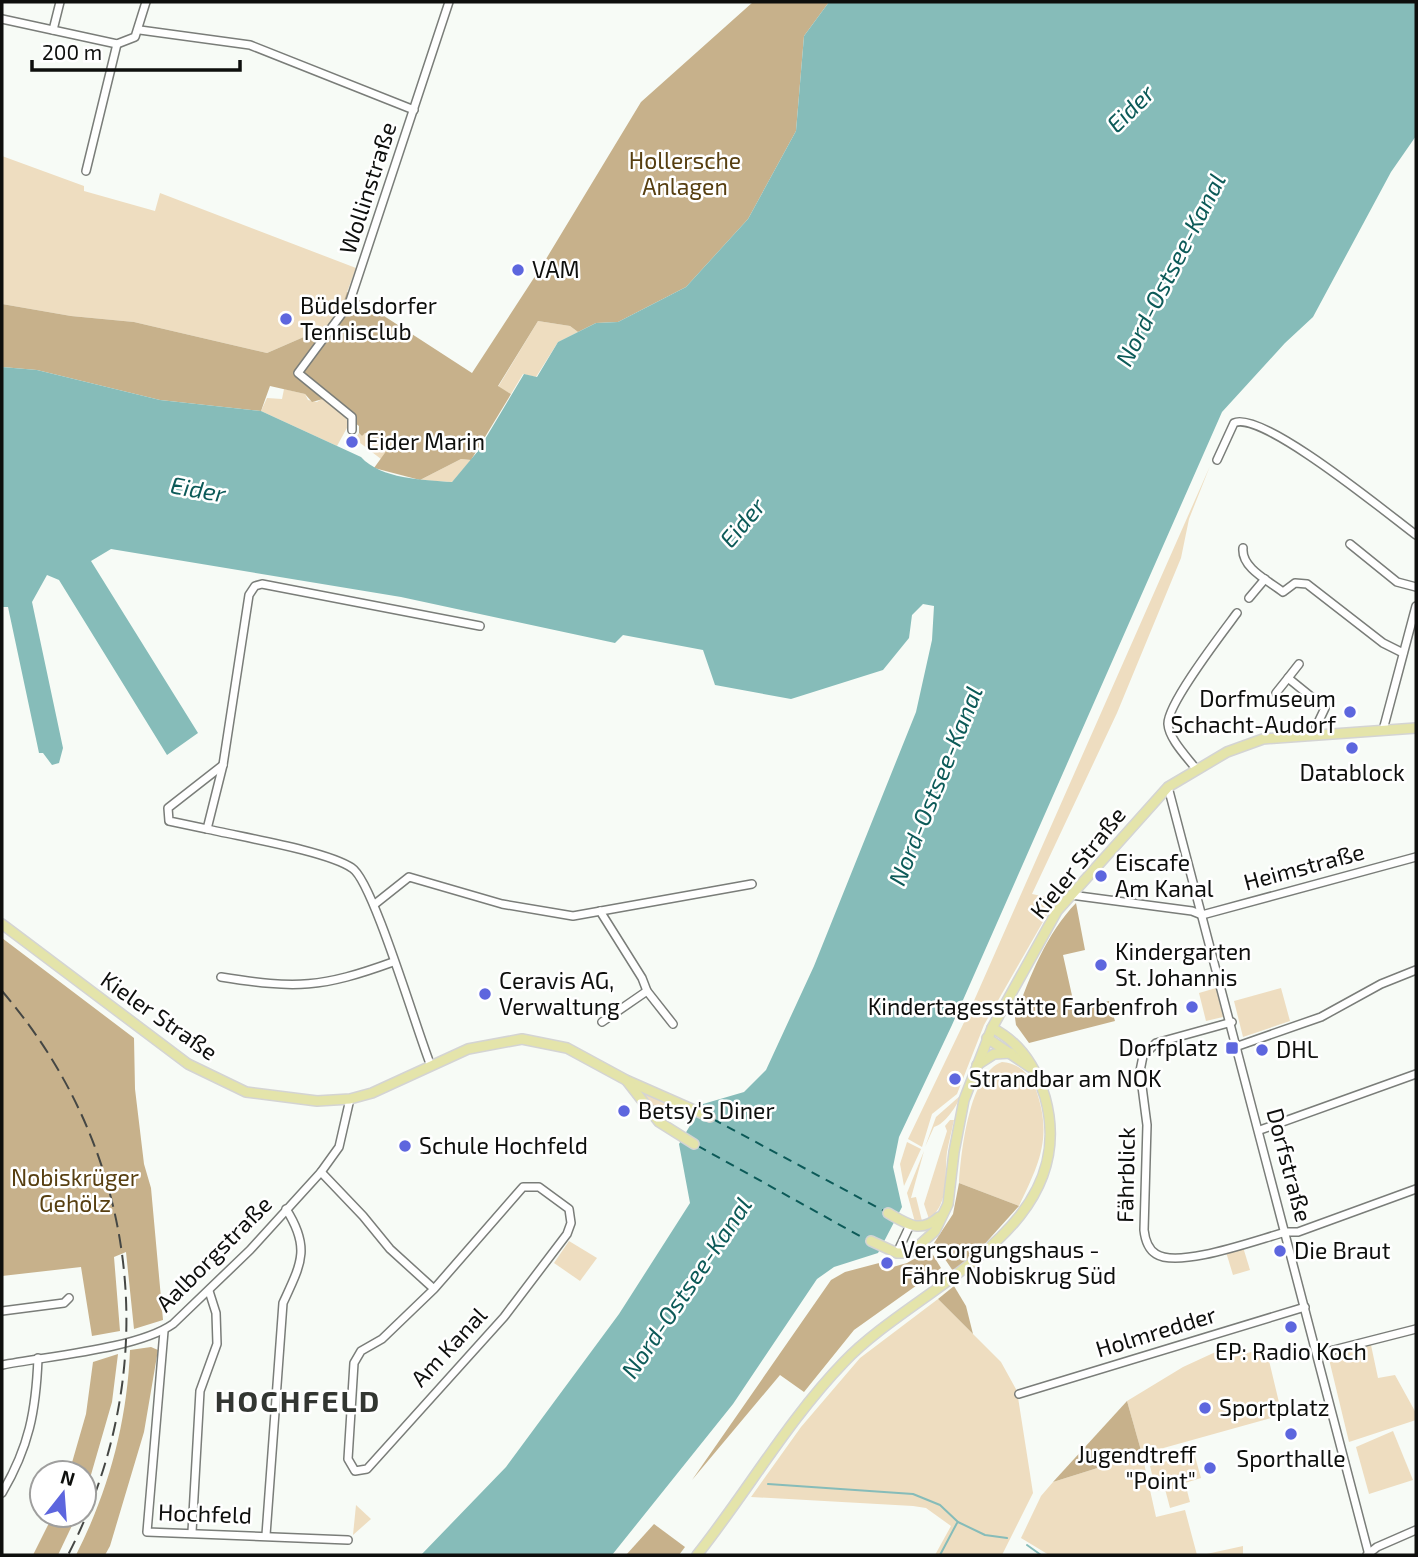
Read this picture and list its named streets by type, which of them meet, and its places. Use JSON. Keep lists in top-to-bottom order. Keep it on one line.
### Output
{"streets":{"main road":["Kieler Straße"],"street":["Wollinstraße","Heimstraße","Dorfstraße","Fährblick","Aalborgstraße","Holmredder","Am Kanal","Hochfeld"]},"crossings":[["Kieler Straße","Dorfstraße"],["Kieler Straße","Aalborgstraße"],["Heimstraße","Dorfstraße"],["Dorfstraße","Fährblick"],["Dorfstraße","Holmredder"],["Aalborgstraße","Hochfeld"]],"districts":["HOCHFELD"],"water":["Eider","Nord-Ostsee-Kanal"],"parks":["Hollersche Anlagen","Nobiskrüger Gehölz"],"places":{"other":["VAM","Büdelsdorfer Tennisclub","Eider Marin","Dorfmuseum Schacht-Audorf","Datablock","Eiscafe Am Kanal","Kindergarten St. Johannis","Ceravis AG, Verwaltung","Kindertagesstätte Farbenfroh","DHL","Strandbar am NOK","Betsy's Diner","Schule Hochfeld","Die Braut","Versorgungshaus - Fähre Nobiskrug Süd","EP: Radio Koch","Sportplatz","Sporthalle","Jugendtreff \"Point\""],"transit":["Dorfplatz"]},"scale_bar":"200 m","north":"top"}
